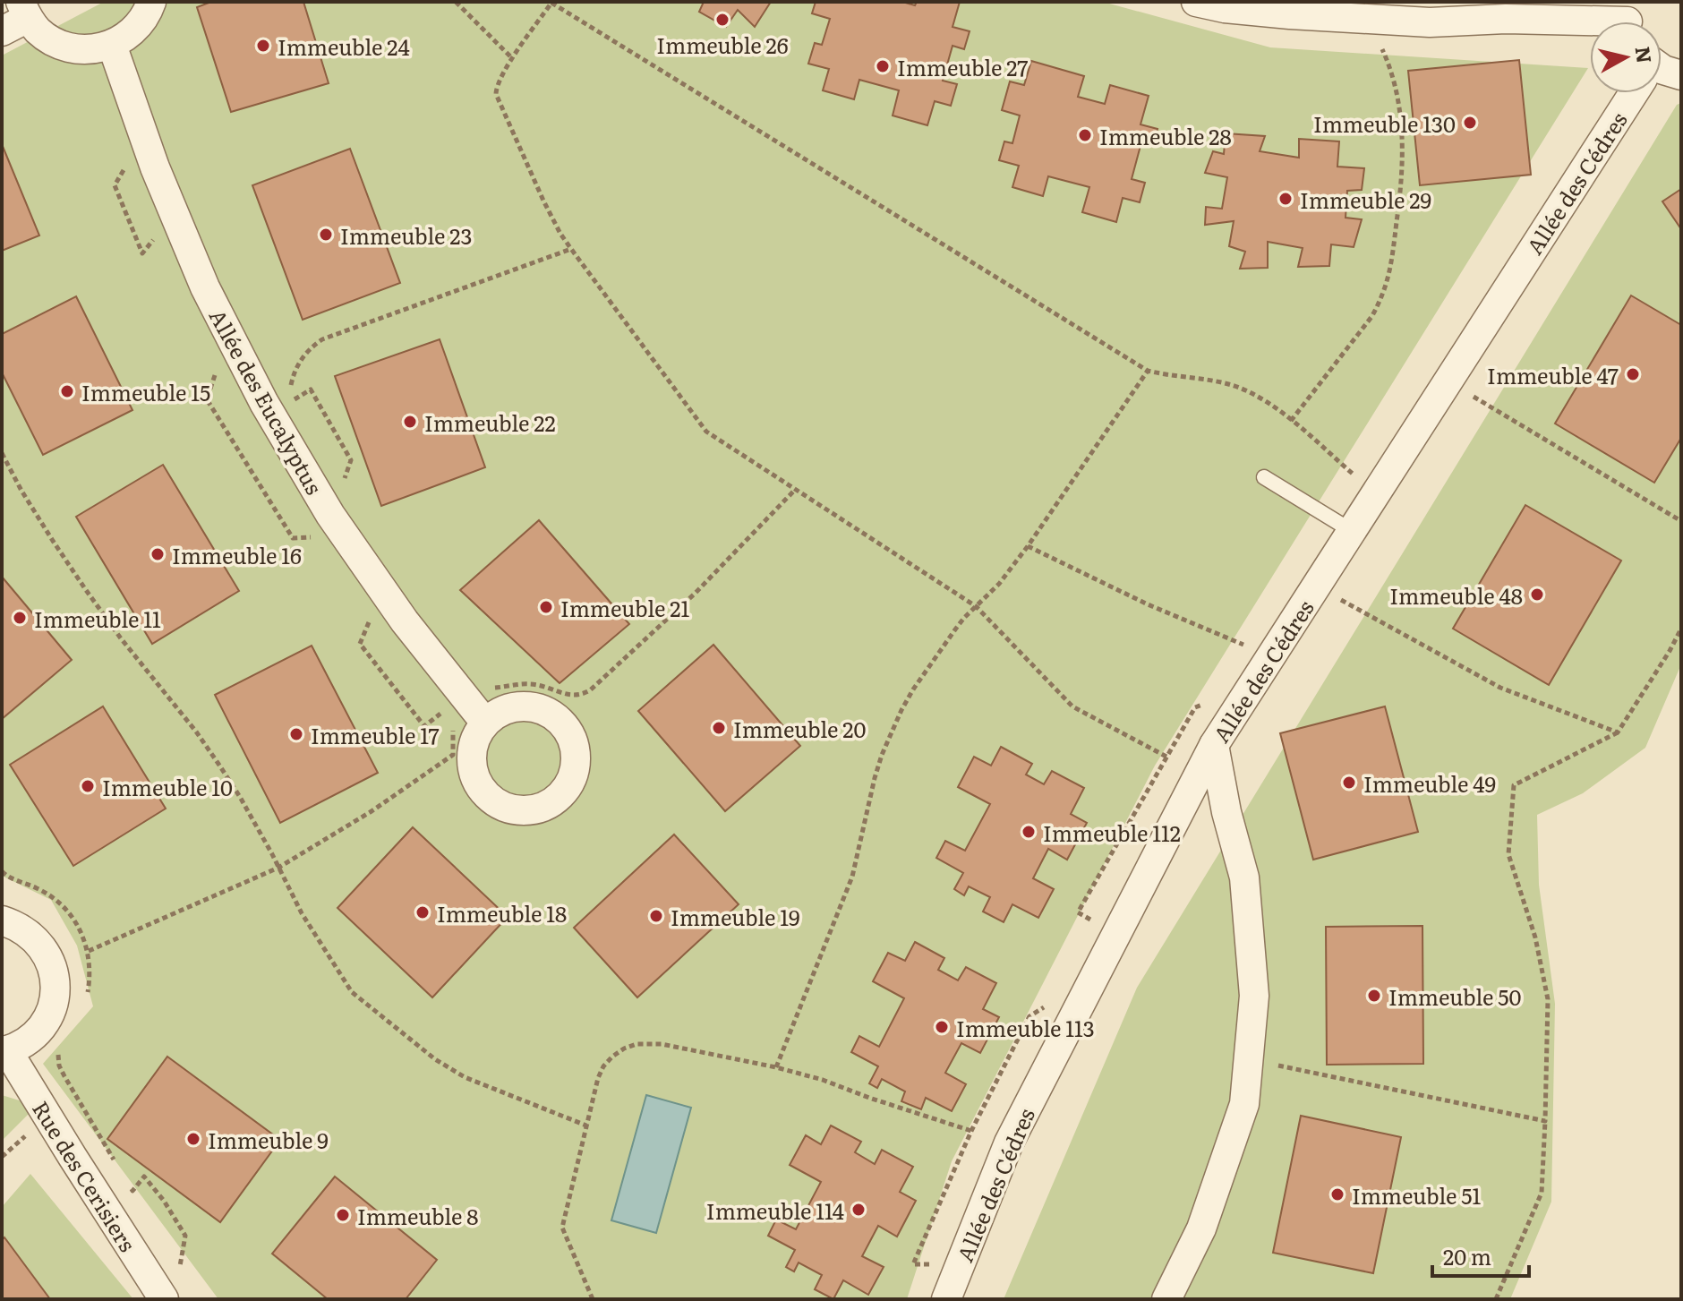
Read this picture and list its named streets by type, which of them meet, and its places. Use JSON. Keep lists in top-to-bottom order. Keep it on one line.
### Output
{"streets":{"street":["Allée des Cédres","Allée des Eucalyptus","Rue des Cerisiers"]},"places":["Immeuble 26","Immeuble 24","Immeuble 27","Immeuble 130","Immeuble 28","Immeuble 29","Immeuble 23","Immeuble 47","Immeuble 15","Immeuble 22","Immeuble 16","Immeuble 48","Immeuble 21","Immeuble 11","Immeuble 20","Immeuble 17","Immeuble 49","Immeuble 10","Immeuble 112","Immeuble 18","Immeuble 19","Immeuble 50","Immeuble 113","Immeuble 9","Immeuble 51","Immeuble 114","Immeuble 8"],"scale_bar":"20 m","north":"right"}
